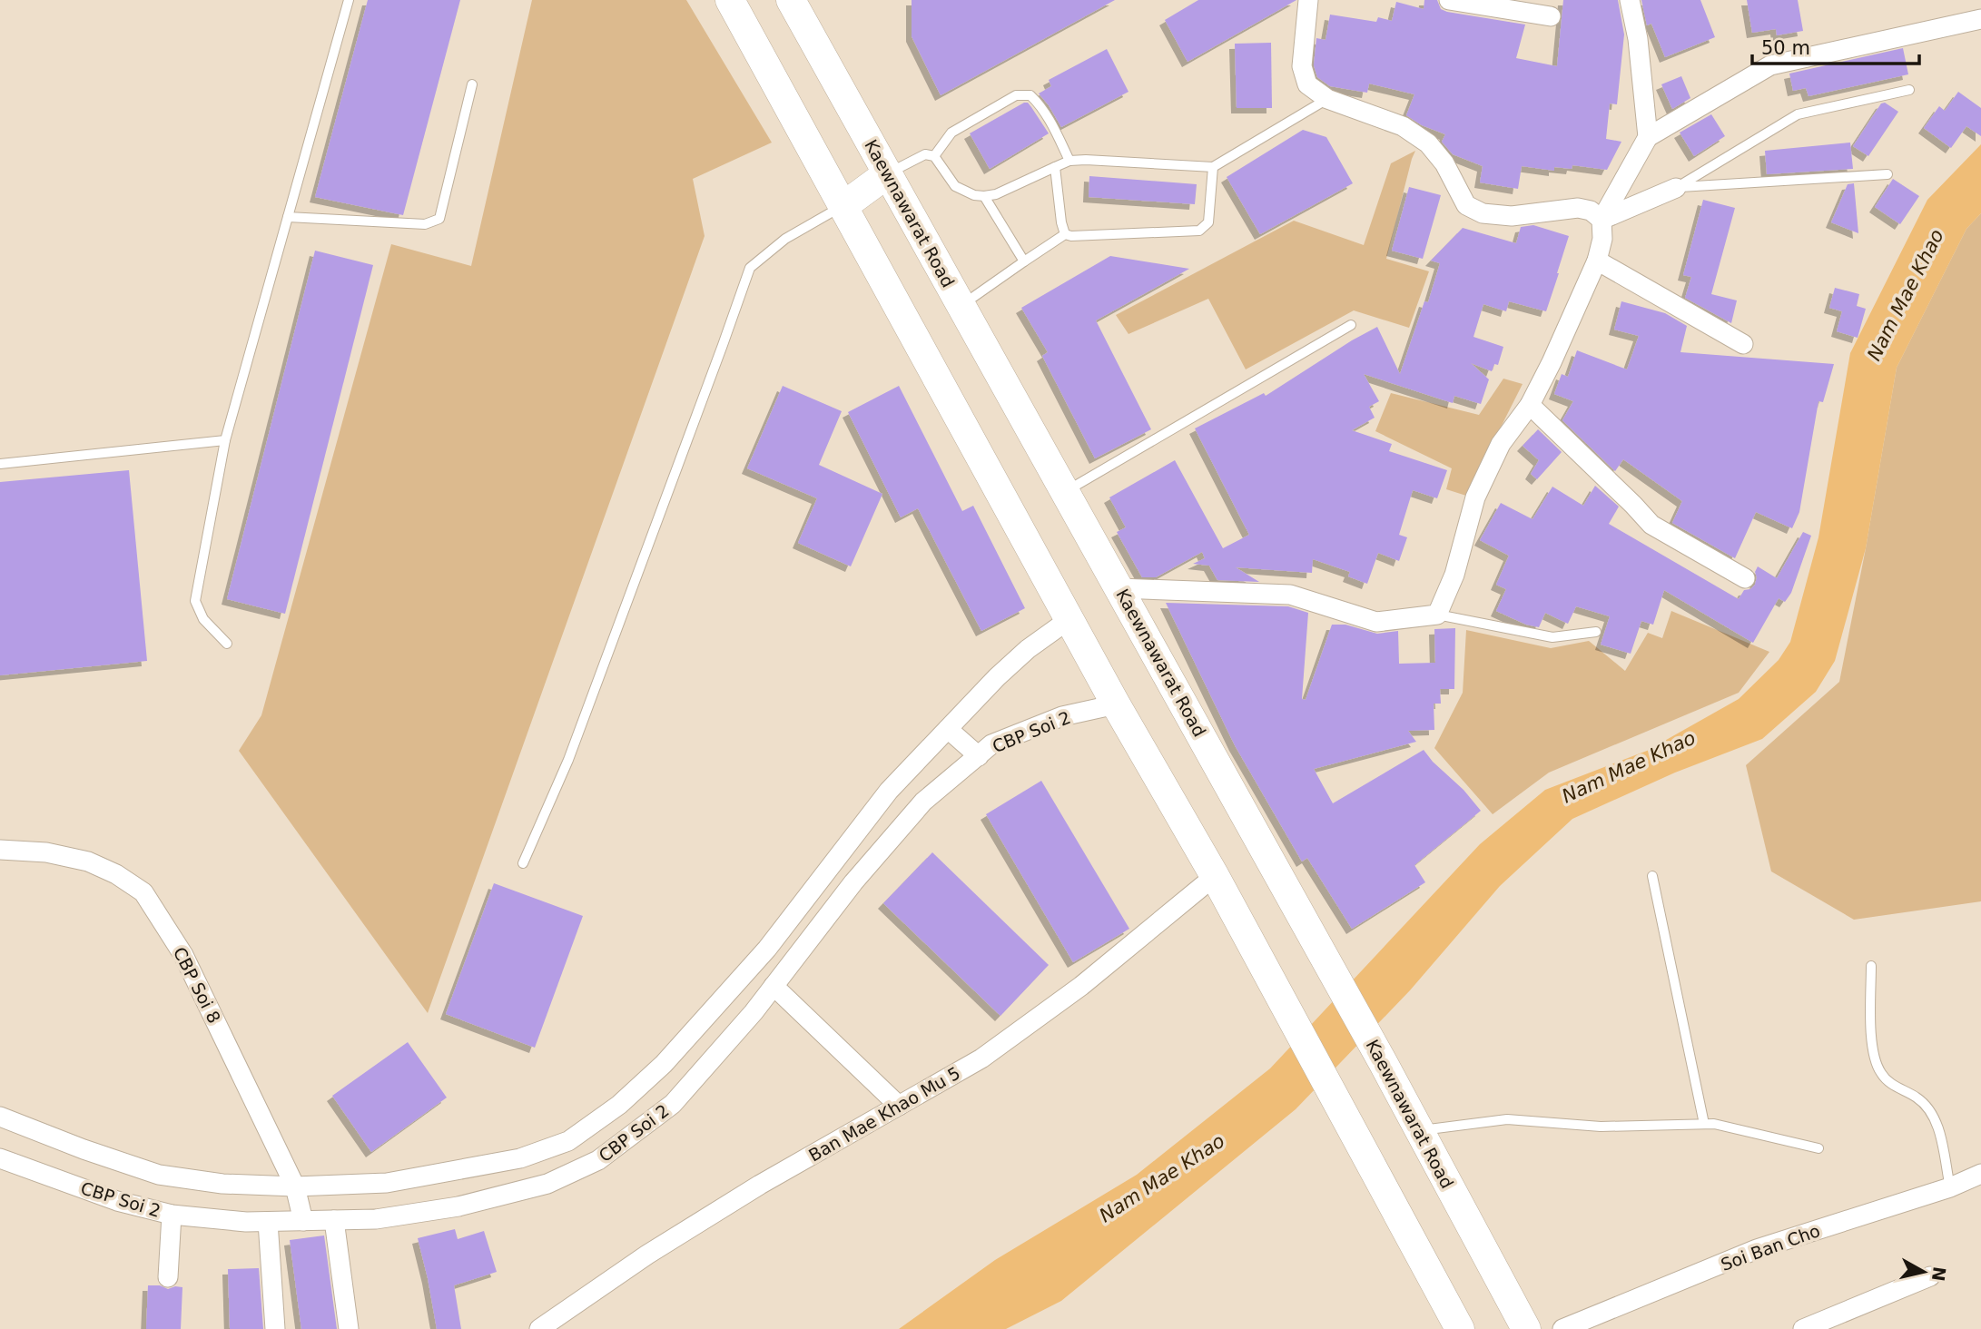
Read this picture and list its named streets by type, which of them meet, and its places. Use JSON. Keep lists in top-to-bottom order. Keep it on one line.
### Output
{"streets":{"main road":["Kaewnawarat Road"],"street":["CBP Soi 2","CBP Soi 8","Ban Mae Khao Mu 5","Soi Ban Cho"]},"crossings":[["CBP Soi 2","CBP Soi 8"]],"water":["Nam Mae Khao"],"scale_bar":"50 m","north":"right"}
